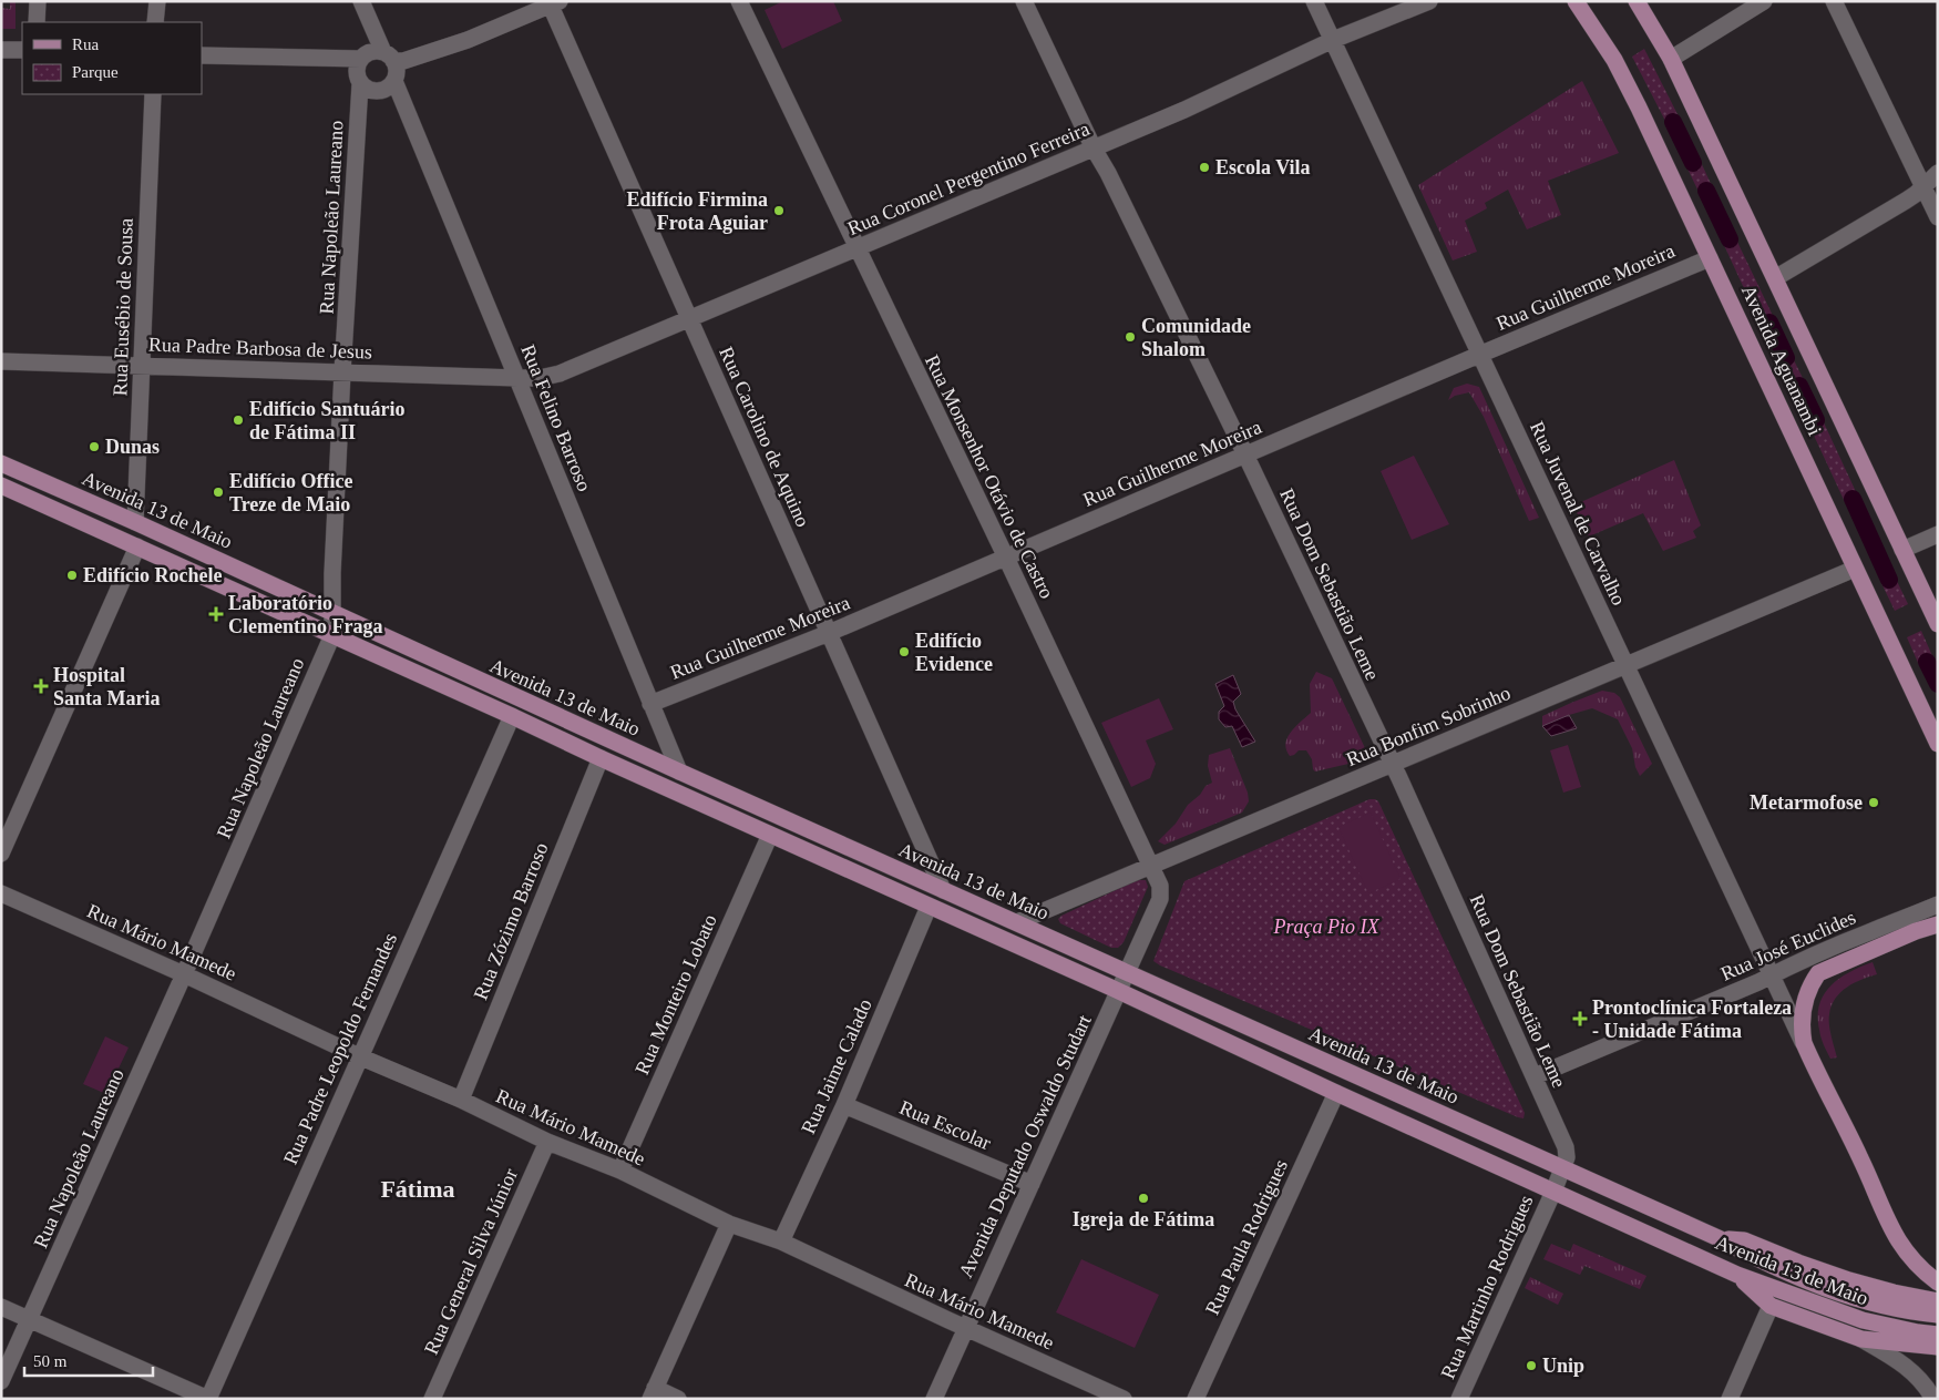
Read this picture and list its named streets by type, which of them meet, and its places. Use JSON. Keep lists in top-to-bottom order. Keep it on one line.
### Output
{"streets":{"main road":["Avenida Aguanambi","Avenida 13 de Maio"],"street":["Rua Coronel Pergentino Ferreira","Rua Napoleão Laureano","Rua Guilherme Moreira","Rua Eusébio de Sousa","Rua Padre Barbosa de Jesus","Rua Felino Barroso","Rua Carolino de Aquino","Rua Monsenhor Otávio de Castro","Rua Juvenal de Carvalho","Rua Dom Sebastião Leme","Rua Bonfim Sobrinho","Rua Zózimo Barroso","Rua Mário Mamede","Rua José Euclides","Rua Monteiro Lobato","Rua Padre Leopoldo Fernandes","Rua Jaime Calado","Rua Escolar","Avenida Deputado Oswaldo Studart","Rua Paula Rodrigues","Rua General Silva Júnior","Rua Martinho Rodrigues"]},"crossings":[["Rua Coronel Pergentino Ferreira","Rua Padre Barbosa de Jesus"],["Rua Coronel Pergentino Ferreira","Rua Felino Barroso"],["Rua Coronel Pergentino Ferreira","Rua Carolino de Aquino"],["Rua Coronel Pergentino Ferreira","Rua Monsenhor Otávio de Castro"],["Rua Coronel Pergentino Ferreira","Rua Juvenal de Carvalho"],["Rua Coronel Pergentino Ferreira","Rua Dom Sebastião Leme"],["Rua Napoleão Laureano","Rua Padre Barbosa de Jesus"],["Rua Napoleão Laureano","Rua Felino Barroso"],["Rua Napoleão Laureano","Avenida 13 de Maio"],["Rua Napoleão Laureano","Rua Mário Mamede"],["Rua Guilherme Moreira","Avenida Aguanambi"],["Rua Guilherme Moreira","Rua Felino Barroso"],["Rua Guilherme Moreira","Rua Carolino de Aquino"],["Rua Guilherme Moreira","Rua Monsenhor Otávio de Castro"],["Rua Guilherme Moreira","Rua Juvenal de Carvalho"],["Rua Guilherme Moreira","Rua Dom Sebastião Leme"],["Rua Eusébio de Sousa","Rua Padre Barbosa de Jesus"],["Rua Eusébio de Sousa","Avenida 13 de Maio"],["Rua Padre Barbosa de Jesus","Rua Felino Barroso"],["Avenida Aguanambi","Rua Bonfim Sobrinho"],["Rua Felino Barroso","Avenida 13 de Maio"],["Rua Carolino de Aquino","Avenida 13 de Maio"],["Rua Monsenhor Otávio de Castro","Avenida 13 de Maio"],["Rua Monsenhor Otávio de Castro","Rua Bonfim Sobrinho"],["Rua Monsenhor Otávio de Castro","Avenida Deputado Oswaldo Studart"],["Avenida 13 de Maio","Rua Dom Sebastião Leme"],["Avenida 13 de Maio","Rua Bonfim Sobrinho"],["Avenida 13 de Maio","Rua Zózimo Barroso"],["Avenida 13 de Maio","Rua Monteiro Lobato"],["Avenida 13 de Maio","Rua Padre Leopoldo Fernandes"],["Avenida 13 de Maio","Rua Jaime Calado"],["Avenida 13 de Maio","Avenida Deputado Oswaldo Studart"],["Avenida 13 de Maio","Rua Paula Rodrigues"],["Avenida 13 de Maio","Rua Martinho Rodrigues"],["Rua Juvenal de Carvalho","Rua Bonfim Sobrinho"],["Rua Juvenal de Carvalho","Rua José Euclides"],["Rua Dom Sebastião Leme","Rua Bonfim Sobrinho"],["Rua Dom Sebastião Leme","Rua José Euclides"],["Rua Dom Sebastião Leme","Rua Martinho Rodrigues"],["Rua Zózimo Barroso","Rua Mário Mamede"],["Rua Mário Mamede","Rua Monteiro Lobato"],["Rua Mário Mamede","Rua Padre Leopoldo Fernandes"],["Rua Mário Mamede","Rua Jaime Calado"],["Rua Mário Mamede","Avenida Deputado Oswaldo Studart"],["Rua Mário Mamede","Rua General Silva Júnior"],["Rua Jaime Calado","Rua Escolar"],["Rua Escolar","Avenida Deputado Oswaldo Studart"]],"districts":["Fátima"],"parks":["Praça Pio IX"],"places":{"other":["Escola Vila","Edifício Firmina Frota Aguiar","Comunidade Shalom","Edifício Santuário de Fátima II","Dunas","Edifício Office Treze de Maio","Edifício Rochele","Edifício Evidence","Metarmofose","Igreja de Fátima","Unip"],"health":["Laboratório Clementino Fraga","Hospital Santa Maria","Prontoclínica Fortaleza - Unidade Fátima"]},"legend":["Rua","Parque"],"scale_bar":"50 m"}
